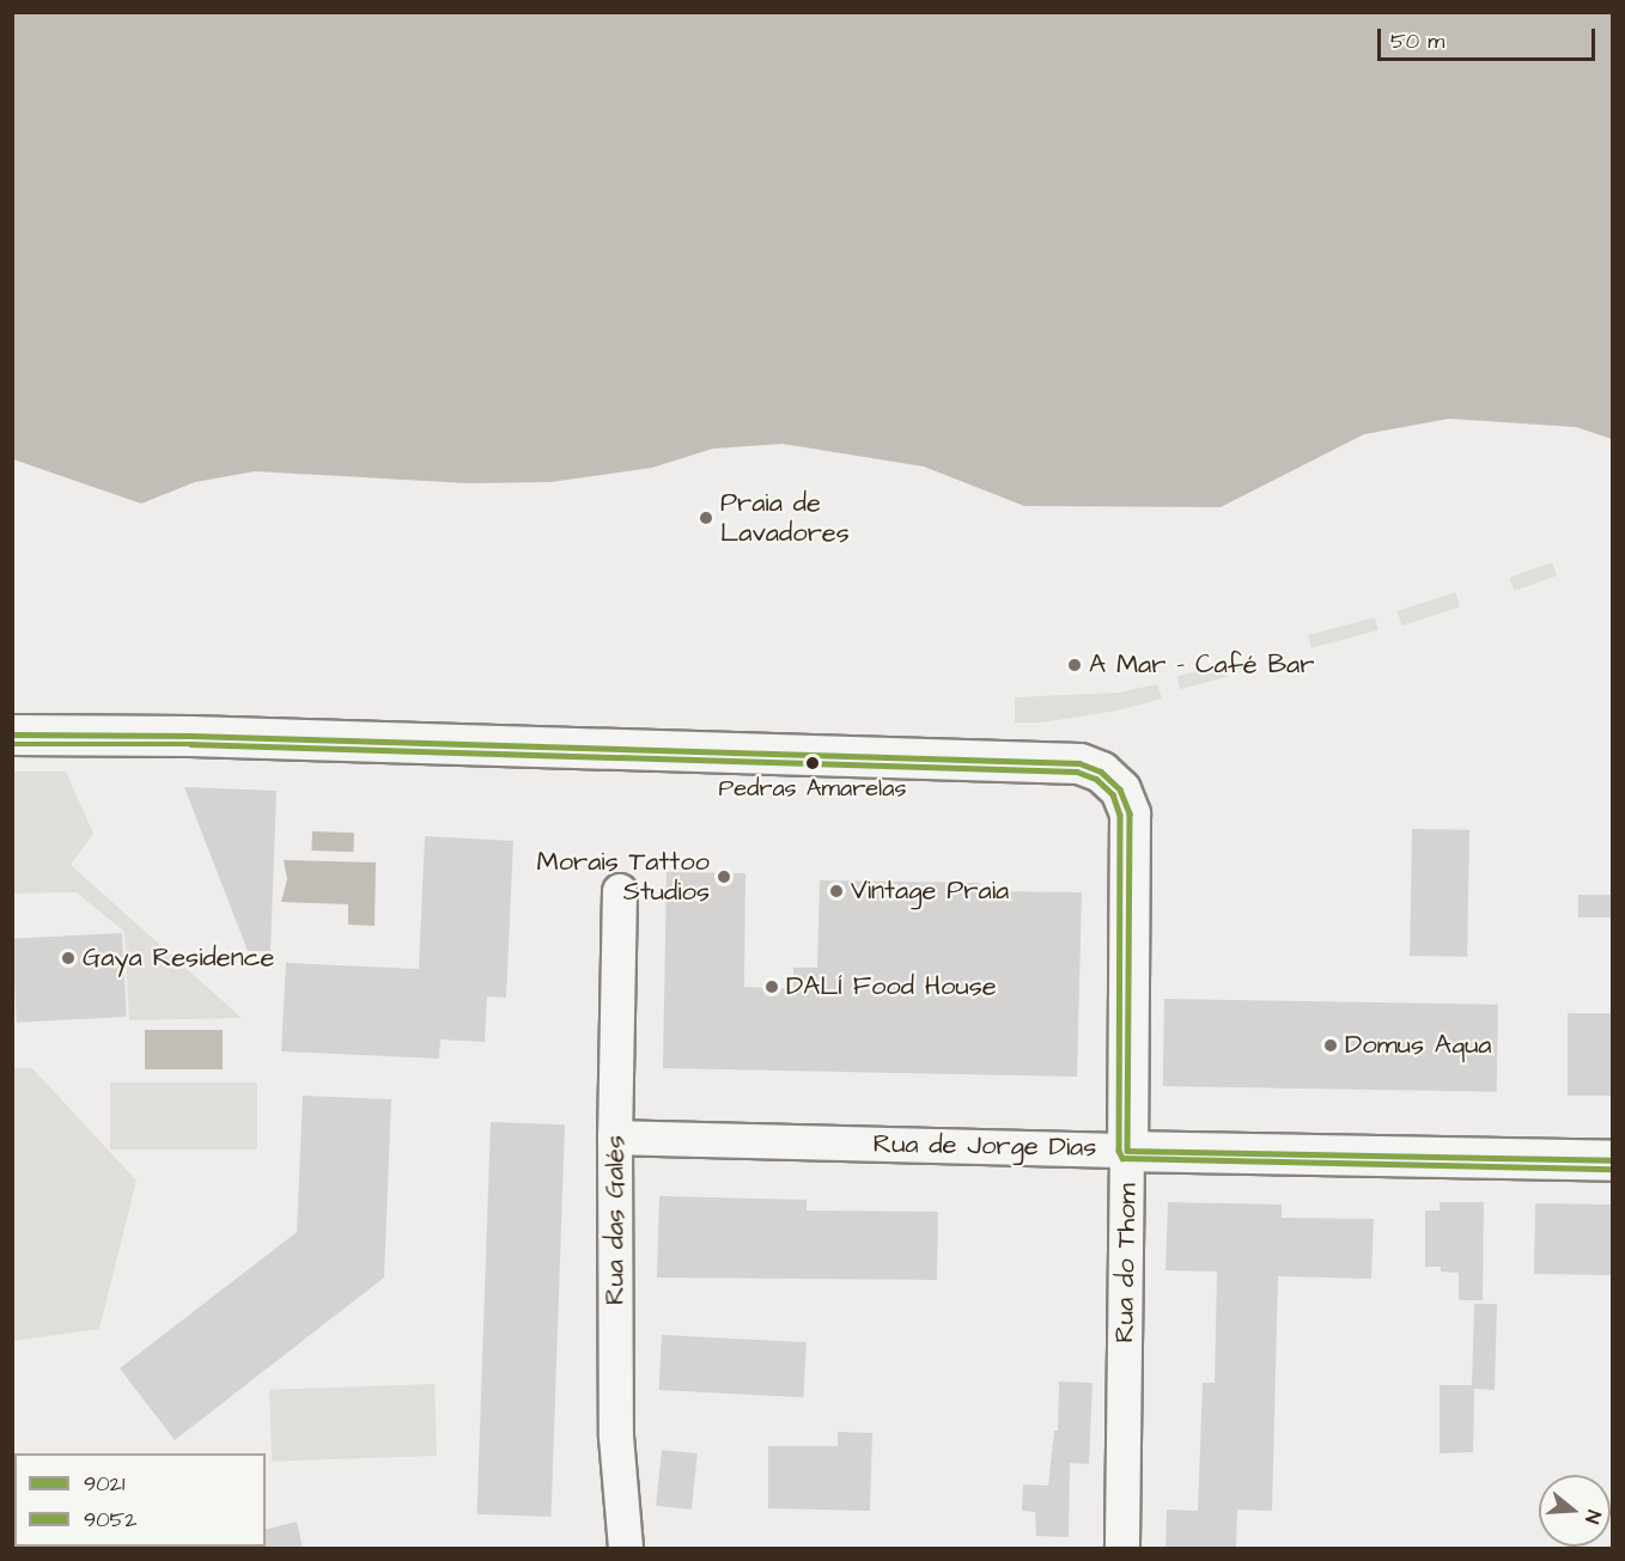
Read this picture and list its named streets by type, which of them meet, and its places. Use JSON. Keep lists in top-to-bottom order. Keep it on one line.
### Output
{"streets":{"main road":["Rua de Jorge Dias","Rua do Thom"],"street":["Rua das Galés"]},"crossings":[["Rua de Jorge Dias","Rua das Galés"],["Rua de Jorge Dias","Rua do Thom"]],"places":["Praia de Lavadores","A Mar - Café Bar","Pedras Amarelas","Morais Tattoo Studios","Vintage Praia","Gaya Residence","DALÍ Food House","Domus Aqua"],"lines":["transit line 9021","transit line 9052"],"legend":["9021","9052"],"scale_bar":"50 m","north":"right"}
